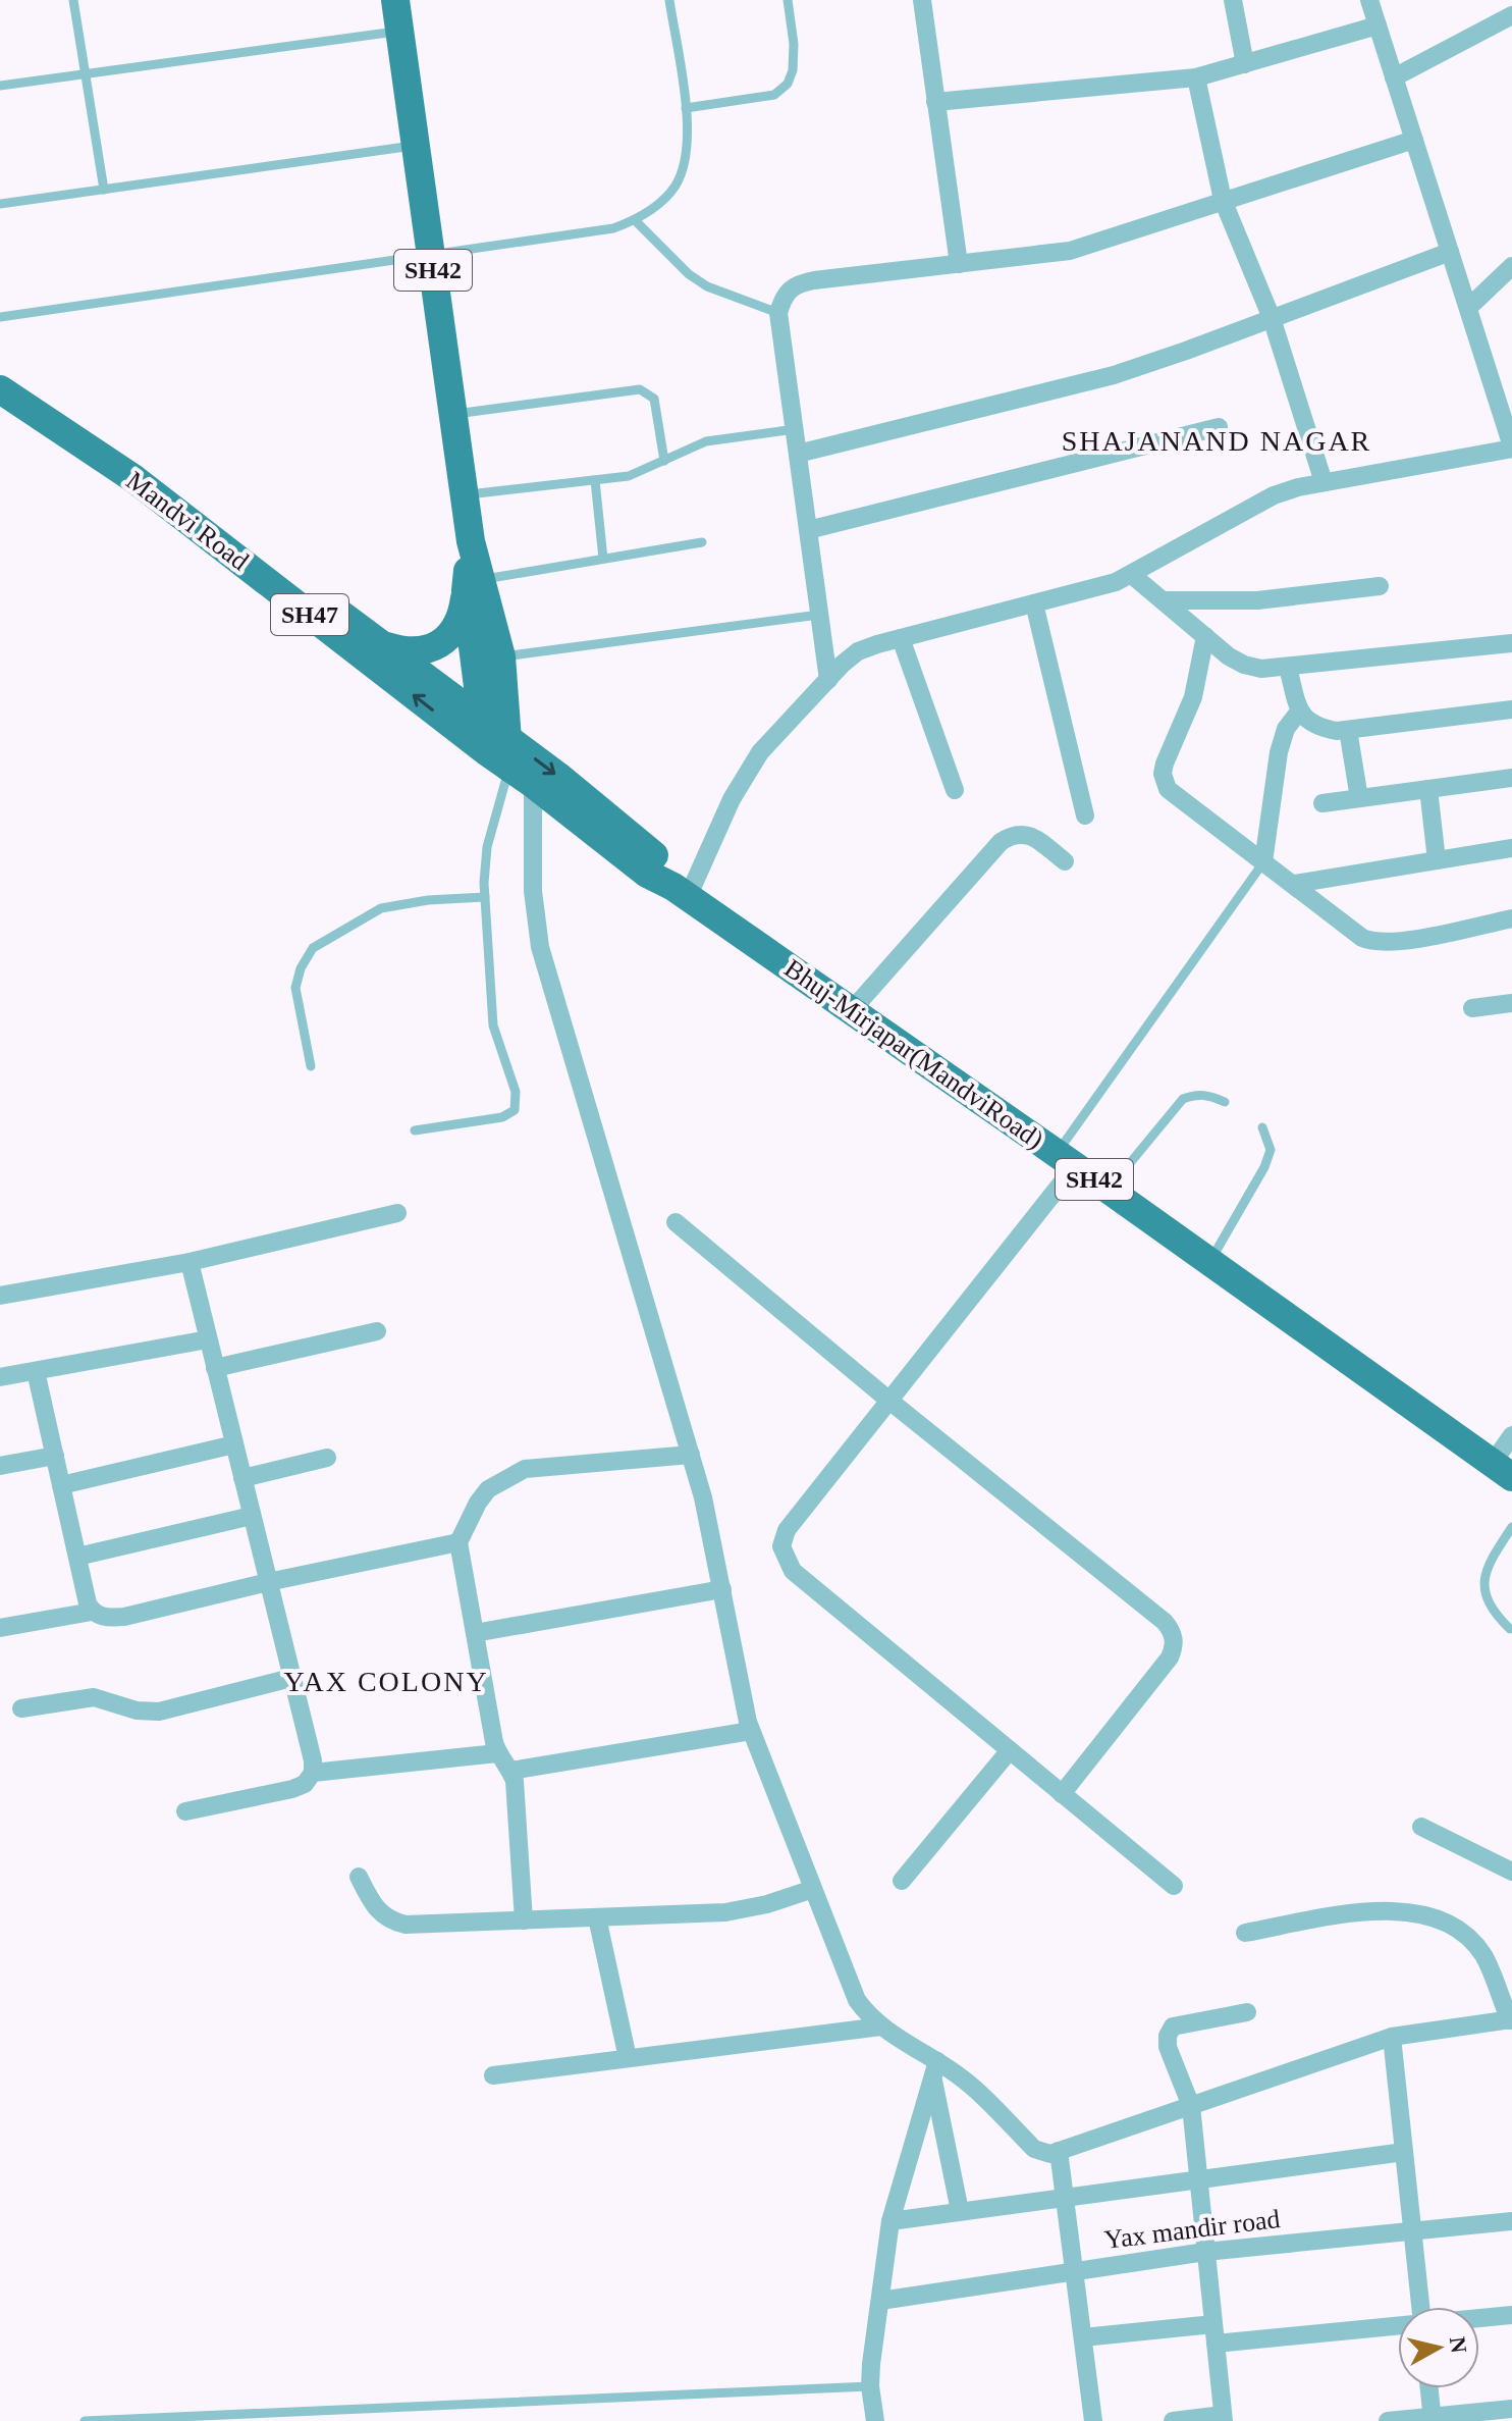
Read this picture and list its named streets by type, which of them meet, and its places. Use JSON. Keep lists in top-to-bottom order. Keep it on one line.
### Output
{"streets":{"main road":["SH42","Mandvi Road","SH47","Bhuj-Mirjapar(MandviRoad)"],"street":["Yax mandir road"]},"crossings":[["SH42","Mandvi Road"],["SH42","SH47"],["SH42","Bhuj-Mirjapar(MandviRoad)"],["Mandvi Road","SH47"],["Mandvi Road","Bhuj-Mirjapar(MandviRoad)"]],"districts":["SHAJANAND NAGAR","YAX COLONY"],"north":"right"}
